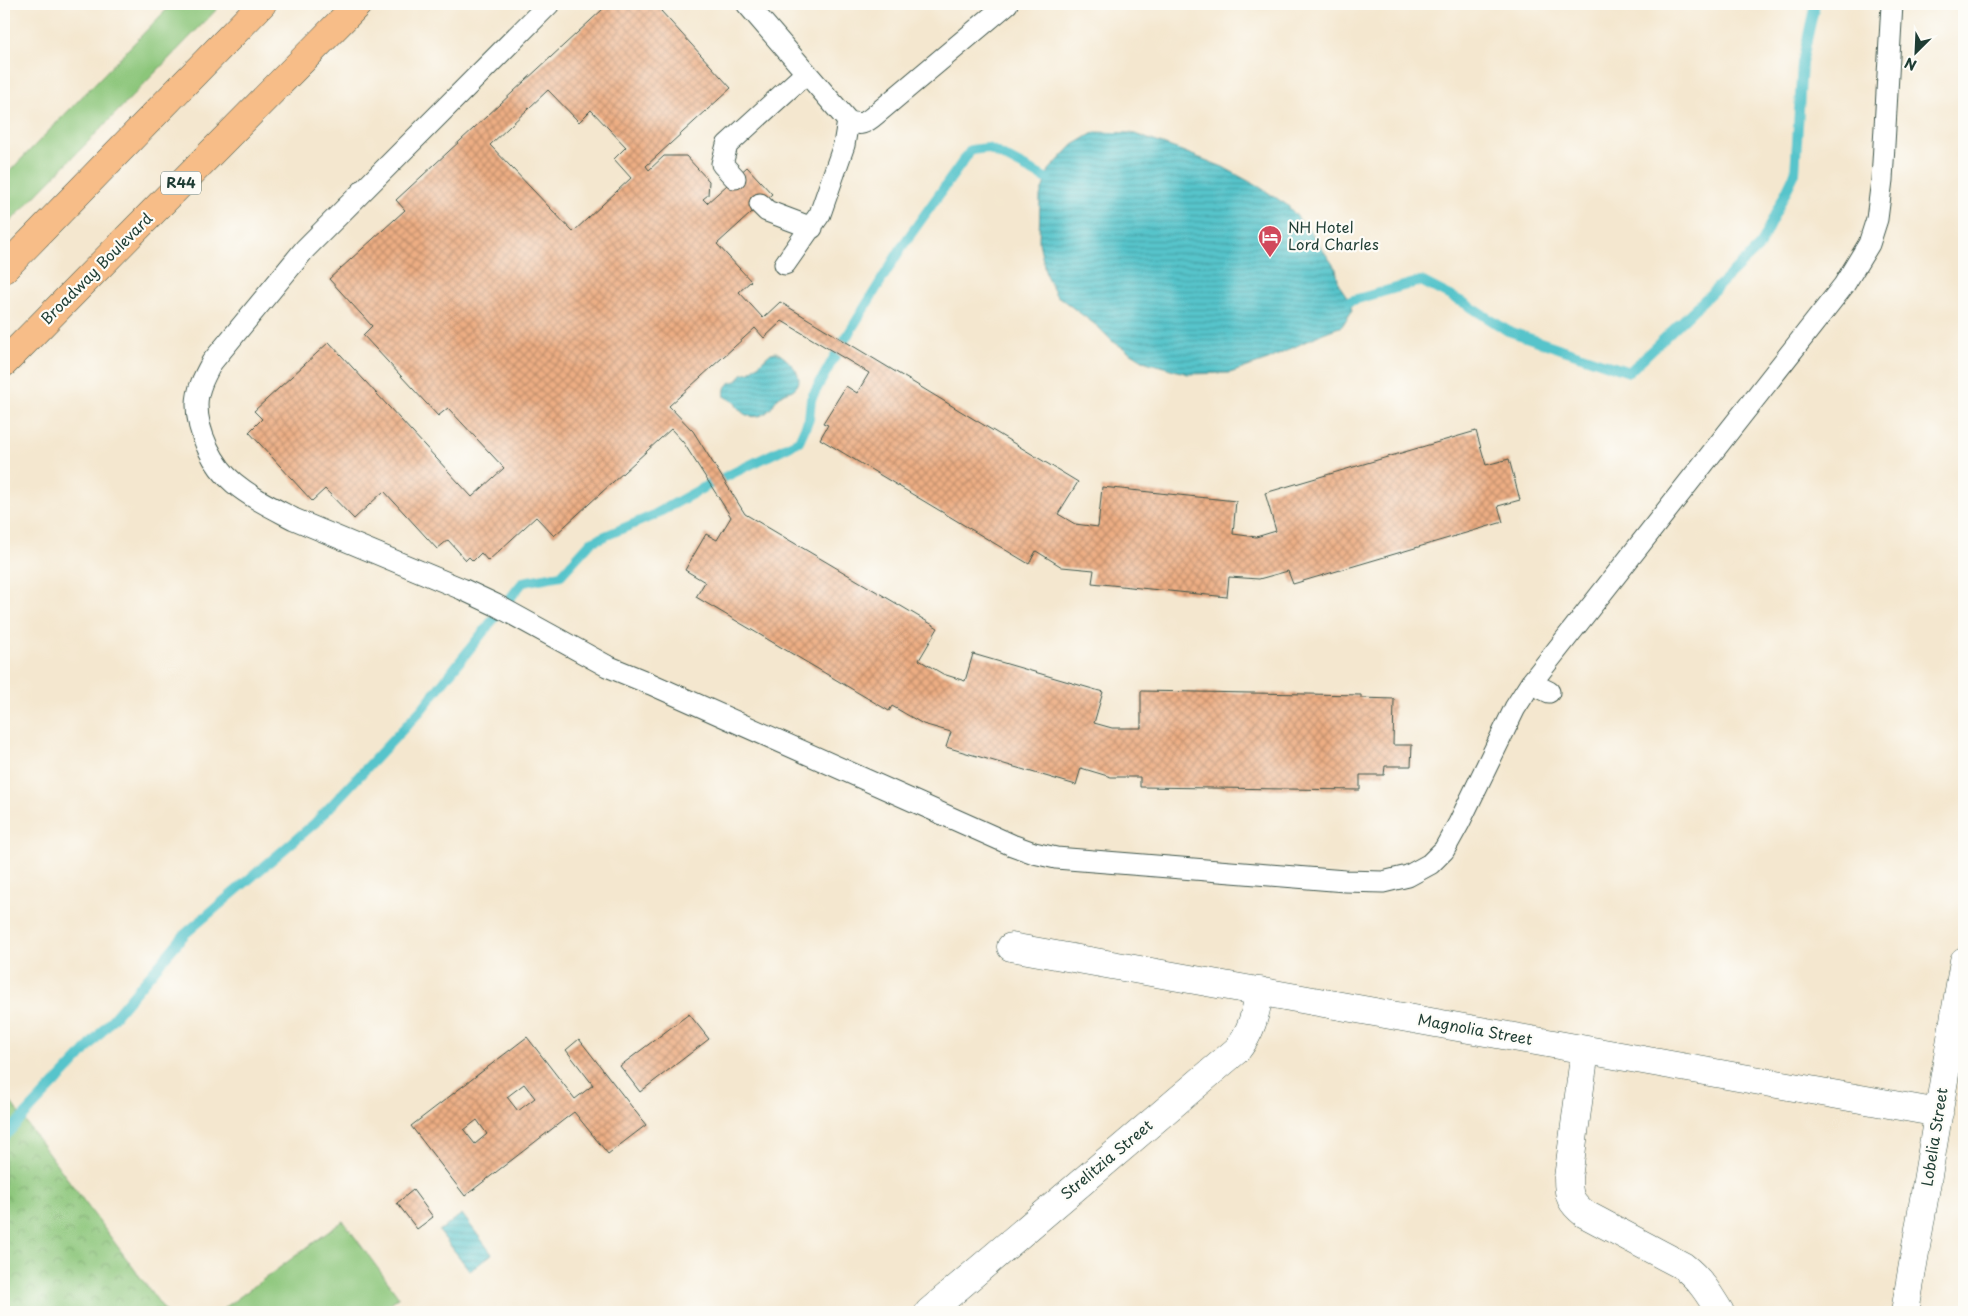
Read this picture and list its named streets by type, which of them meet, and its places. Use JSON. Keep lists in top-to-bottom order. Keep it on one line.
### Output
{"streets":{"main road":["R44","Broadway Boulevard"],"street":["Magnolia Street","Lobelia Street","Strelitzia Street"]},"crossings":[["Magnolia Street","Lobelia Street"],["Magnolia Street","Strelitzia Street"]],"places":{"hotel":["NH Hotel Lord Charles"]},"north":"bottom left"}
